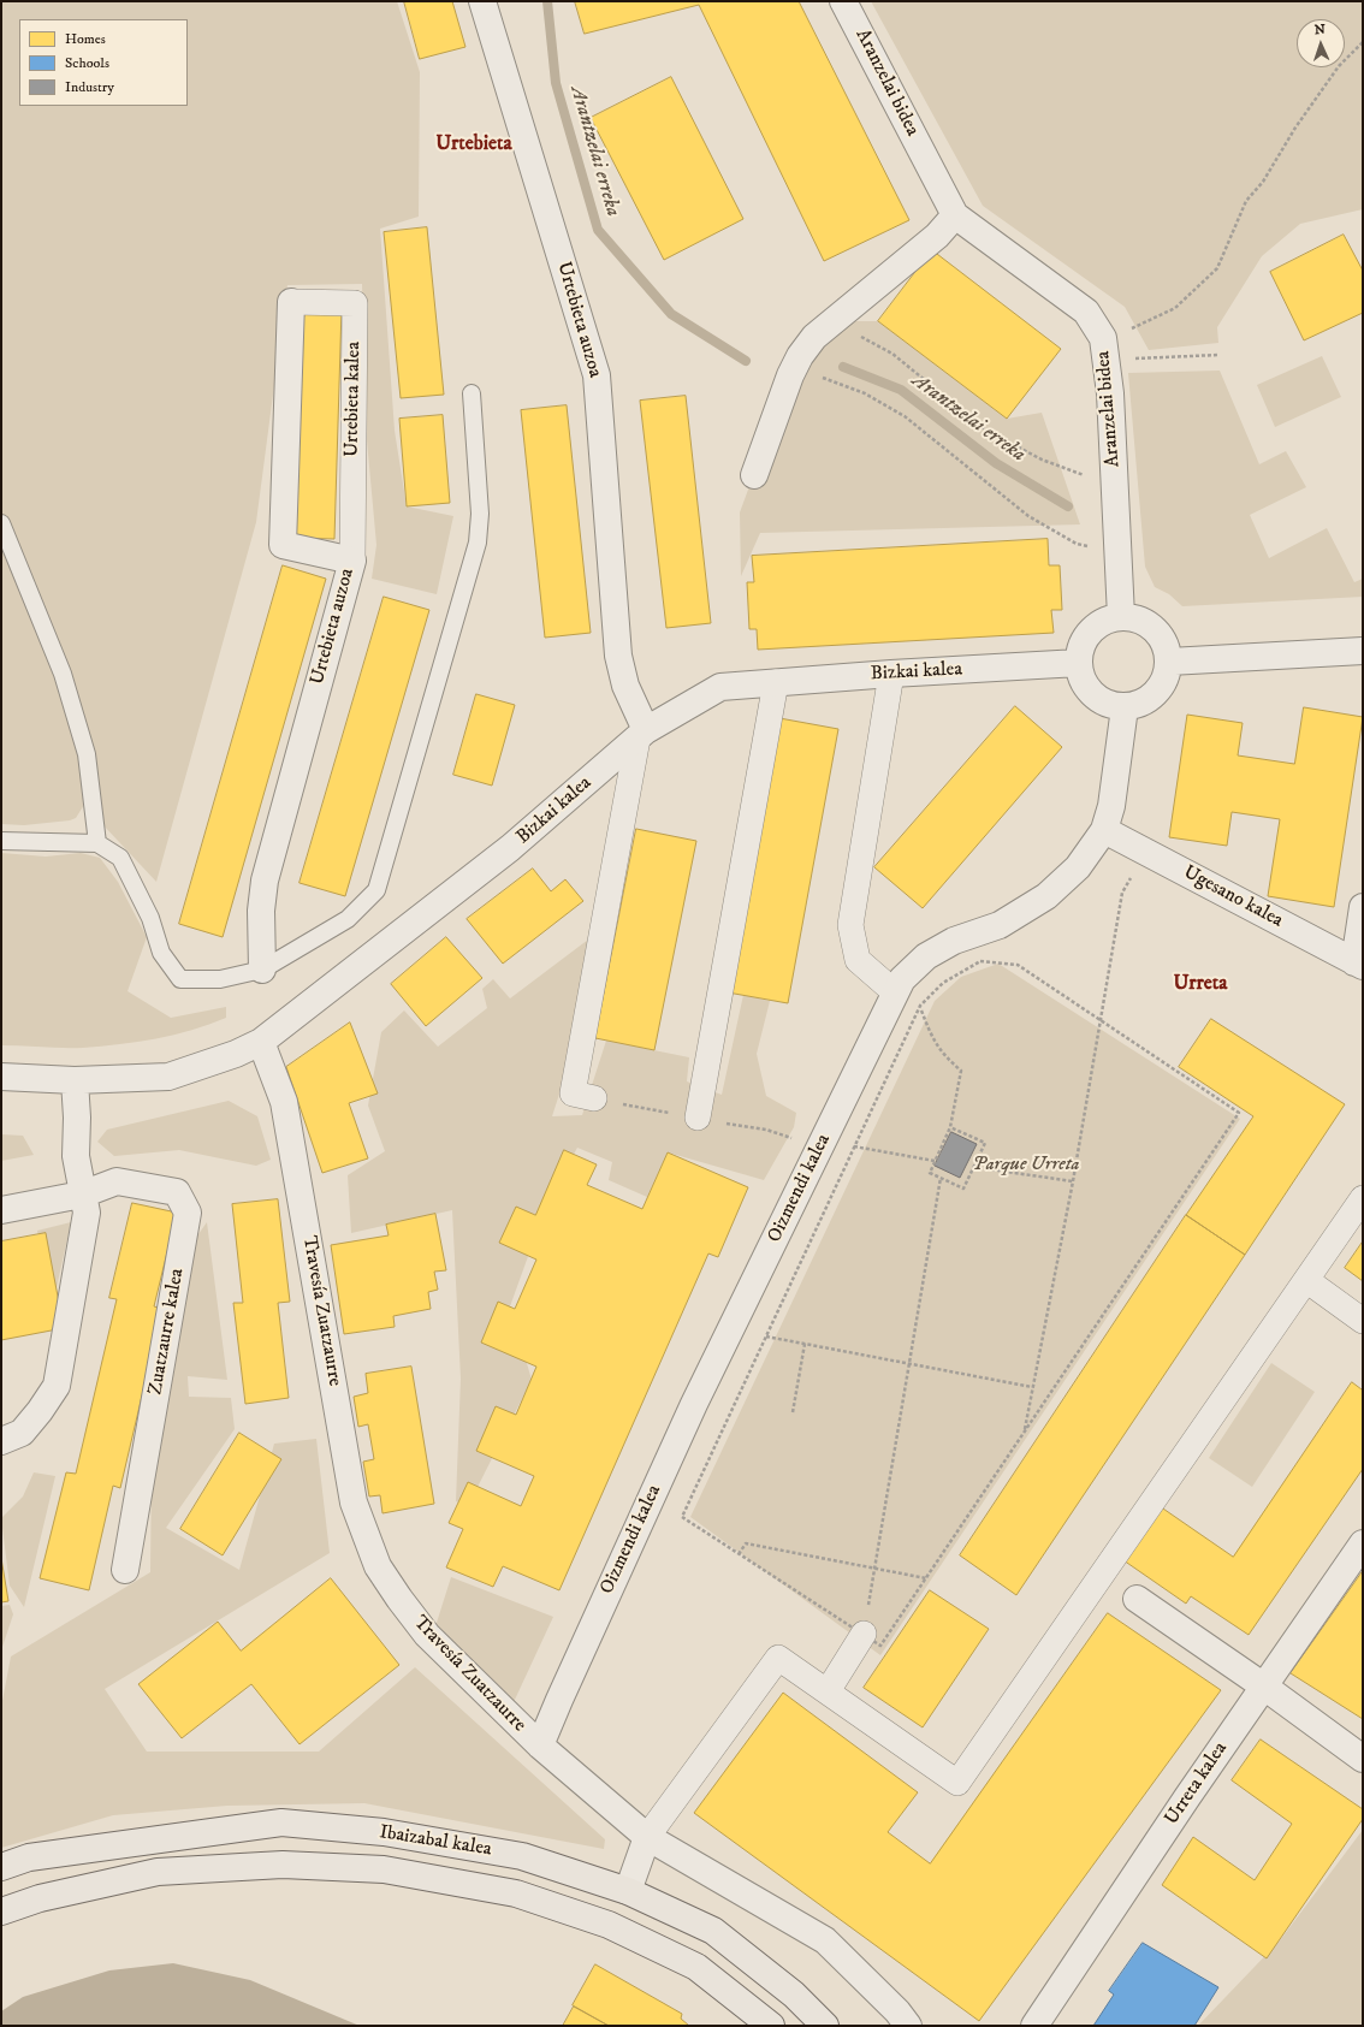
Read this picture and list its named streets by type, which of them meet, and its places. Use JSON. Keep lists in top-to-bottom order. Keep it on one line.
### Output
{"streets":{"highway":["Ibaizabal kalea"],"street":["Aranzelai bidea","Urtebieta auzoa","Urtebieta kalea","Bizkai kalea","Ugesano kalea","Oizmendi kalea","Travesía Zuatzaurre","Zuatzaurre kalea","Urreta kalea"]},"crossings":[["Aranzelai bidea","Bizkai kalea"],["Aranzelai bidea","Oizmendi kalea"],["Urtebieta auzoa","Urtebieta kalea"],["Urtebieta auzoa","Bizkai kalea"],["Bizkai kalea","Oizmendi kalea"],["Bizkai kalea","Travesía Zuatzaurre"],["Ugesano kalea","Oizmendi kalea"],["Oizmendi kalea","Travesía Zuatzaurre"]],"districts":["Urtebieta","Urreta"],"water":["Arantzelai erreka"],"parks":["Parque Urreta"],"legend":["Homes","Schools","Industry"],"north":"top"}
